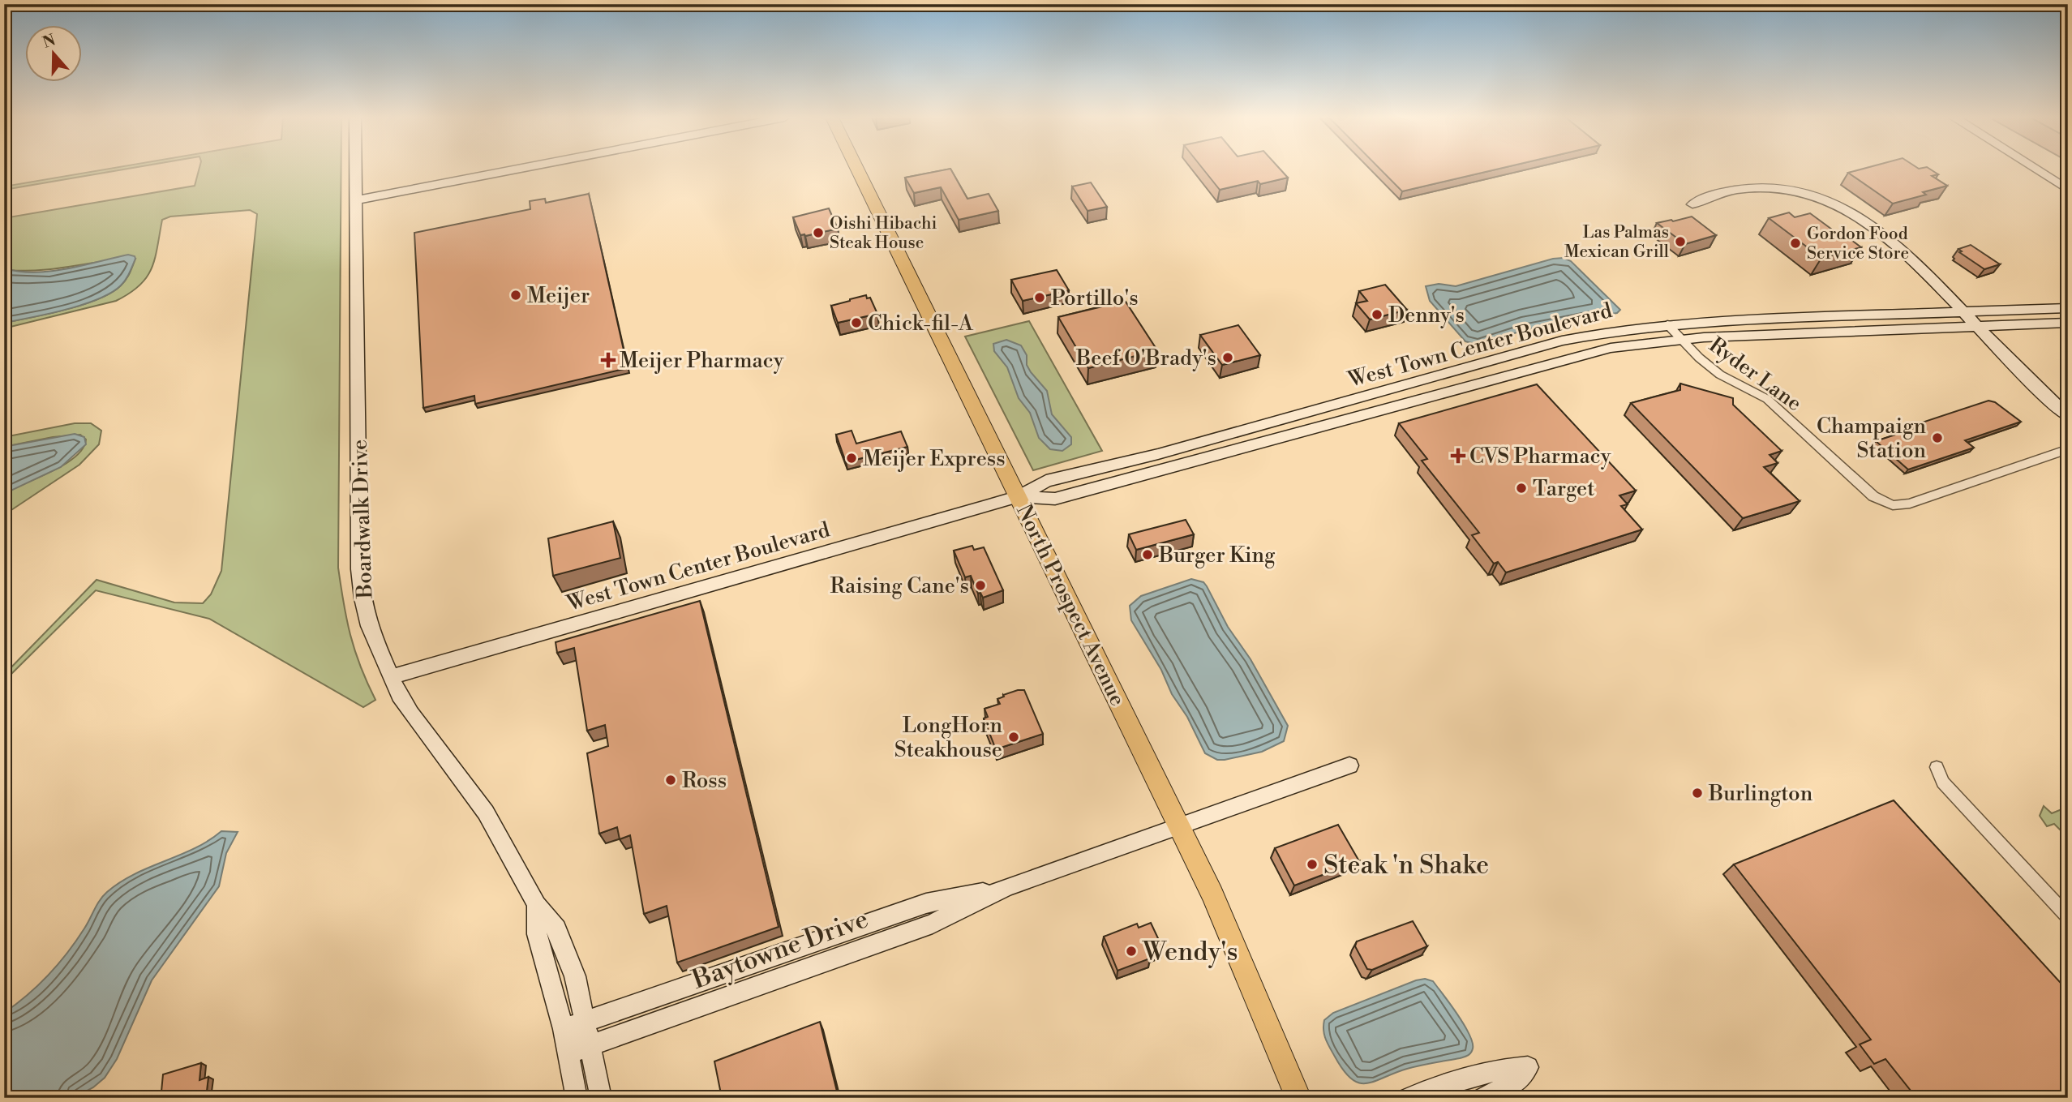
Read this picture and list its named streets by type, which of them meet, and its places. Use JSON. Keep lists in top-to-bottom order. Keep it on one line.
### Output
{"streets":{"main road":["North Prospect Avenue"],"street":["West Town Center Boulevard","Ryder Lane","Boardwalk Drive","Baytowne Drive"]},"crossings":[["West Town Center Boulevard","Ryder Lane"],["West Town Center Boulevard","Boardwalk Drive"],["West Town Center Boulevard","North Prospect Avenue"],["Boardwalk Drive","Baytowne Drive"],["North Prospect Avenue","Baytowne Drive"]],"places":{"other":["Oishi Hibachi Steak House","Las Palmas Mexican Grill","Gordon Food Service Store","Meijer","Portillo's","Denny's","Chick-fil-A","Beef O'Brady's","Champaign Station","Meijer Express","Target","Burger King","Raising Cane's","LongHorn Steakhouse","Ross","Burlington","Steak 'n Shake","Wendy's"],"health":["Meijer Pharmacy","CVS Pharmacy"]},"north":"top"}
